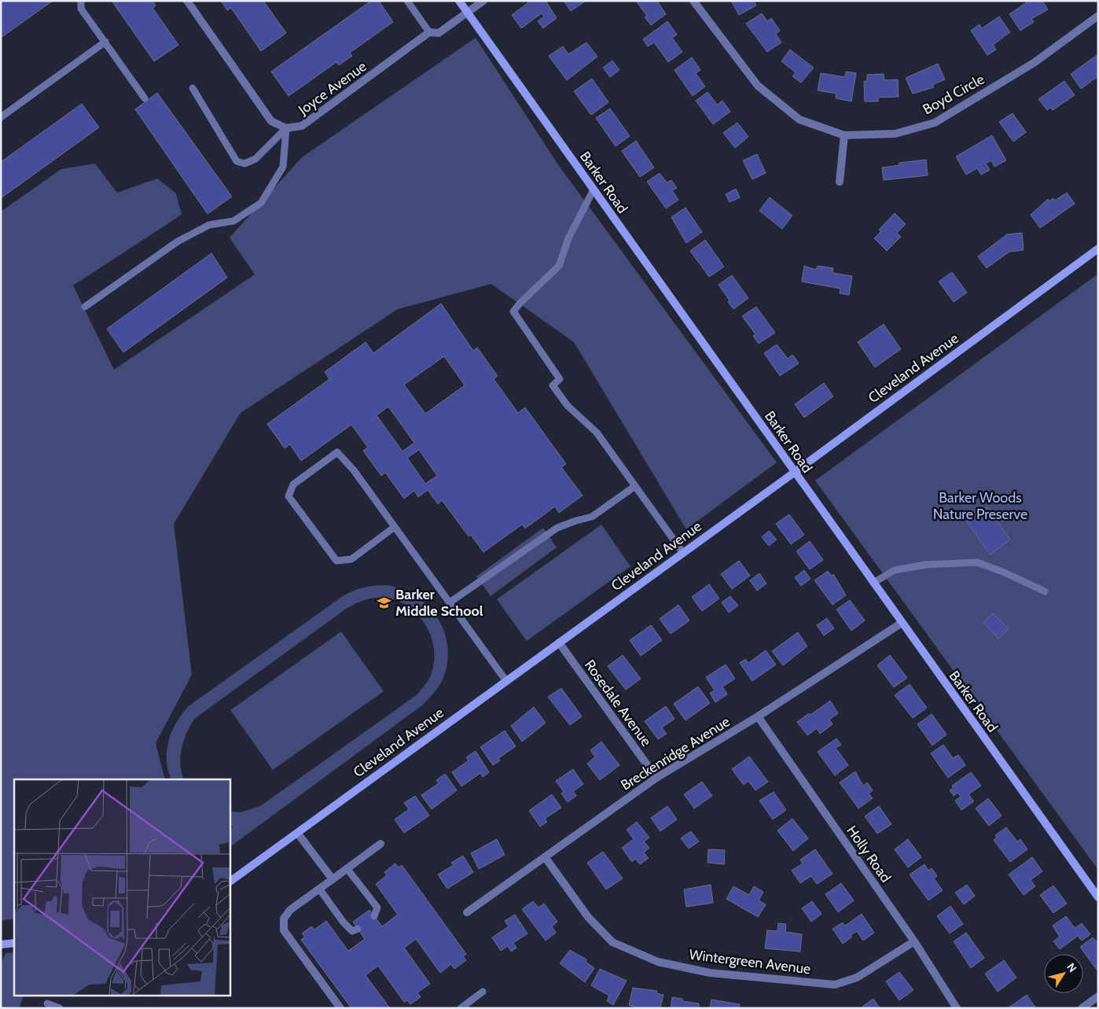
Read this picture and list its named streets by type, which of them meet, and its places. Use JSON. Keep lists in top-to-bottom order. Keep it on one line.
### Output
{"streets":{"street":["Joyce Avenue","Boyd Circle","Barker Road","Cleveland Avenue","Rosedale Avenue","Breckenridge Avenue","Holly Road","Wintergreen Avenue"]},"crossings":[["Joyce Avenue","Barker Road"],["Barker Road","Cleveland Avenue"],["Barker Road","Breckenridge Avenue"],["Cleveland Avenue","Rosedale Avenue"],["Rosedale Avenue","Breckenridge Avenue"],["Breckenridge Avenue","Holly Road"],["Breckenridge Avenue","Wintergreen Avenue"],["Holly Road","Wintergreen Avenue"]],"parks":["Barker Woods Nature Preserve"],"places":{"school or university":["Barker Middle School"]},"north":"top right"}
